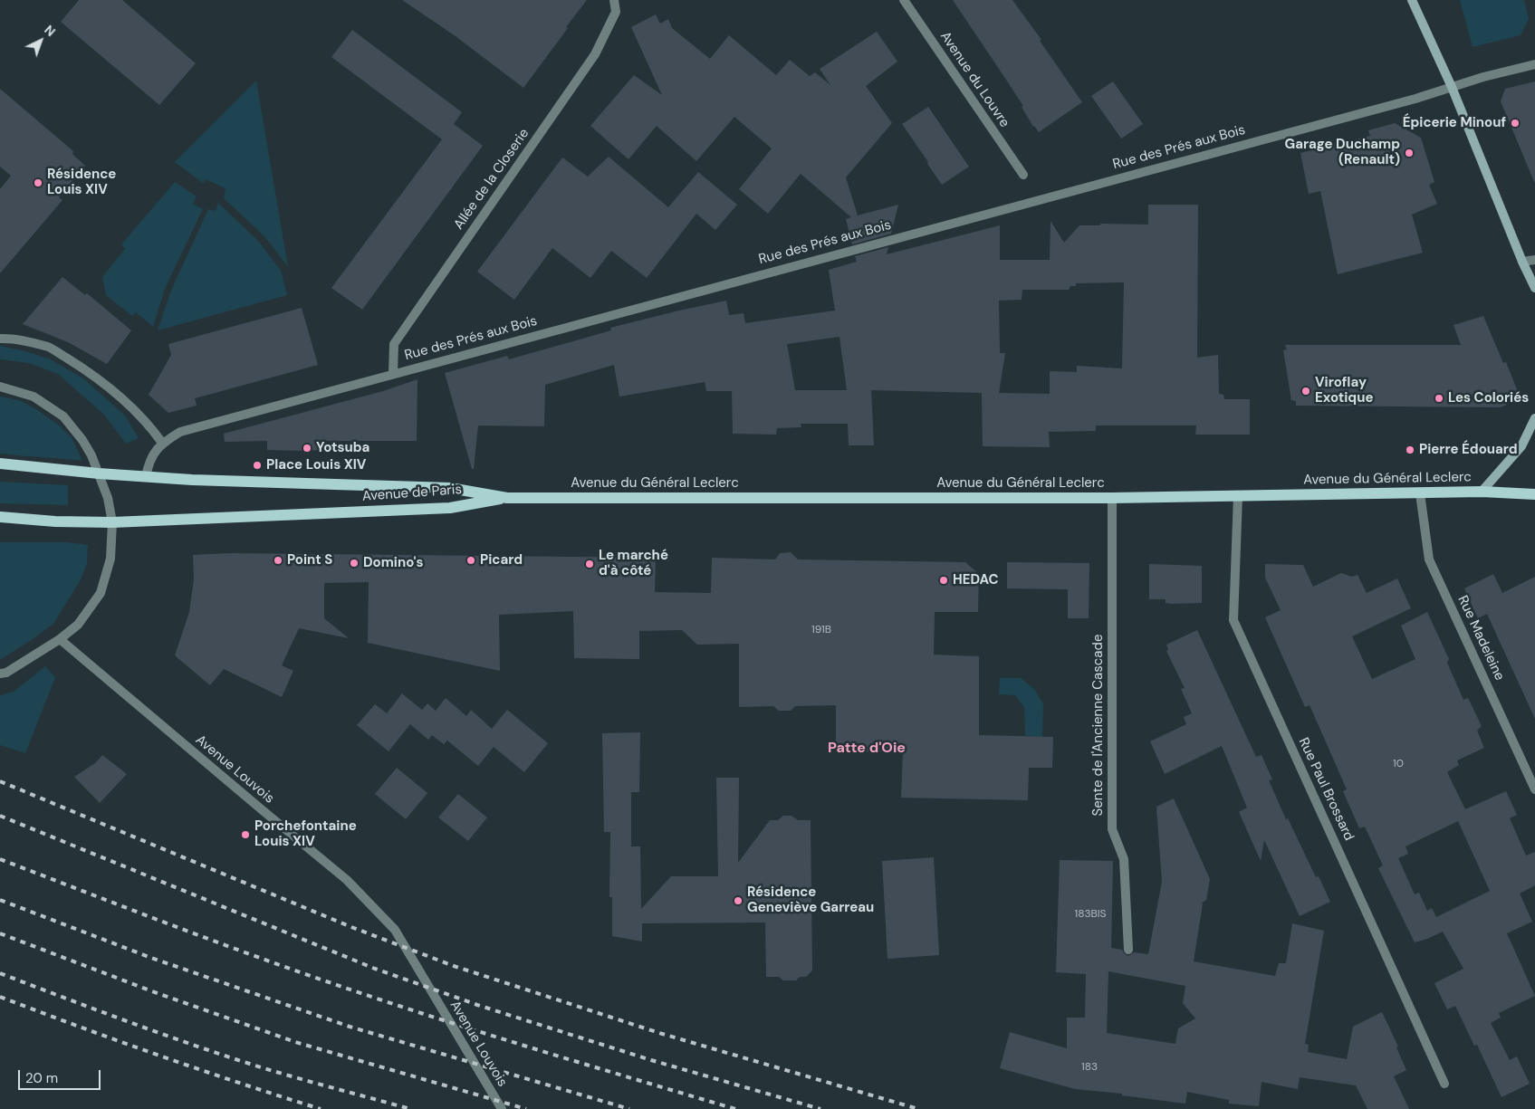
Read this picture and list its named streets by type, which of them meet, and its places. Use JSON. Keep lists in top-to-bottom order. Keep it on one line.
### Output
{"streets":{"main road":["Avenue du Général Leclerc","Avenue de Paris"],"street":["Avenue du Louvre","Rue des Prés aux Bois","Allée de la Closerie","Rue Madeleine","Sente de l'Ancienne Cascade","Avenue Louvois","Rue Paul Brossard"]},"crossings":[["Rue des Prés aux Bois","Allée de la Closerie"],["Rue des Prés aux Bois","Avenue de Paris"],["Avenue du Général Leclerc","Avenue de Paris"],["Avenue du Général Leclerc","Rue Madeleine"],["Avenue du Général Leclerc","Sente de l'Ancienne Cascade"],["Avenue du Général Leclerc","Rue Paul Brossard"]],"districts":["Patte d'Oie"],"places":["Épicerie Minouf","Garage Duchamp (Renault)","Résidence Louis XIV","Viroflay Exotique","Les Coloriés","Yotsuba","Pierre Édouard","Place Louis XIV","Point S","Picard","Domino's","Le marché d'à côté","HEDAC","Porchefontaine Louis XIV","Résidence Geneviève Garreau"],"house_numbers":["191B","10","183BIS","183"],"scale_bar":"20 m","north":"top right"}
